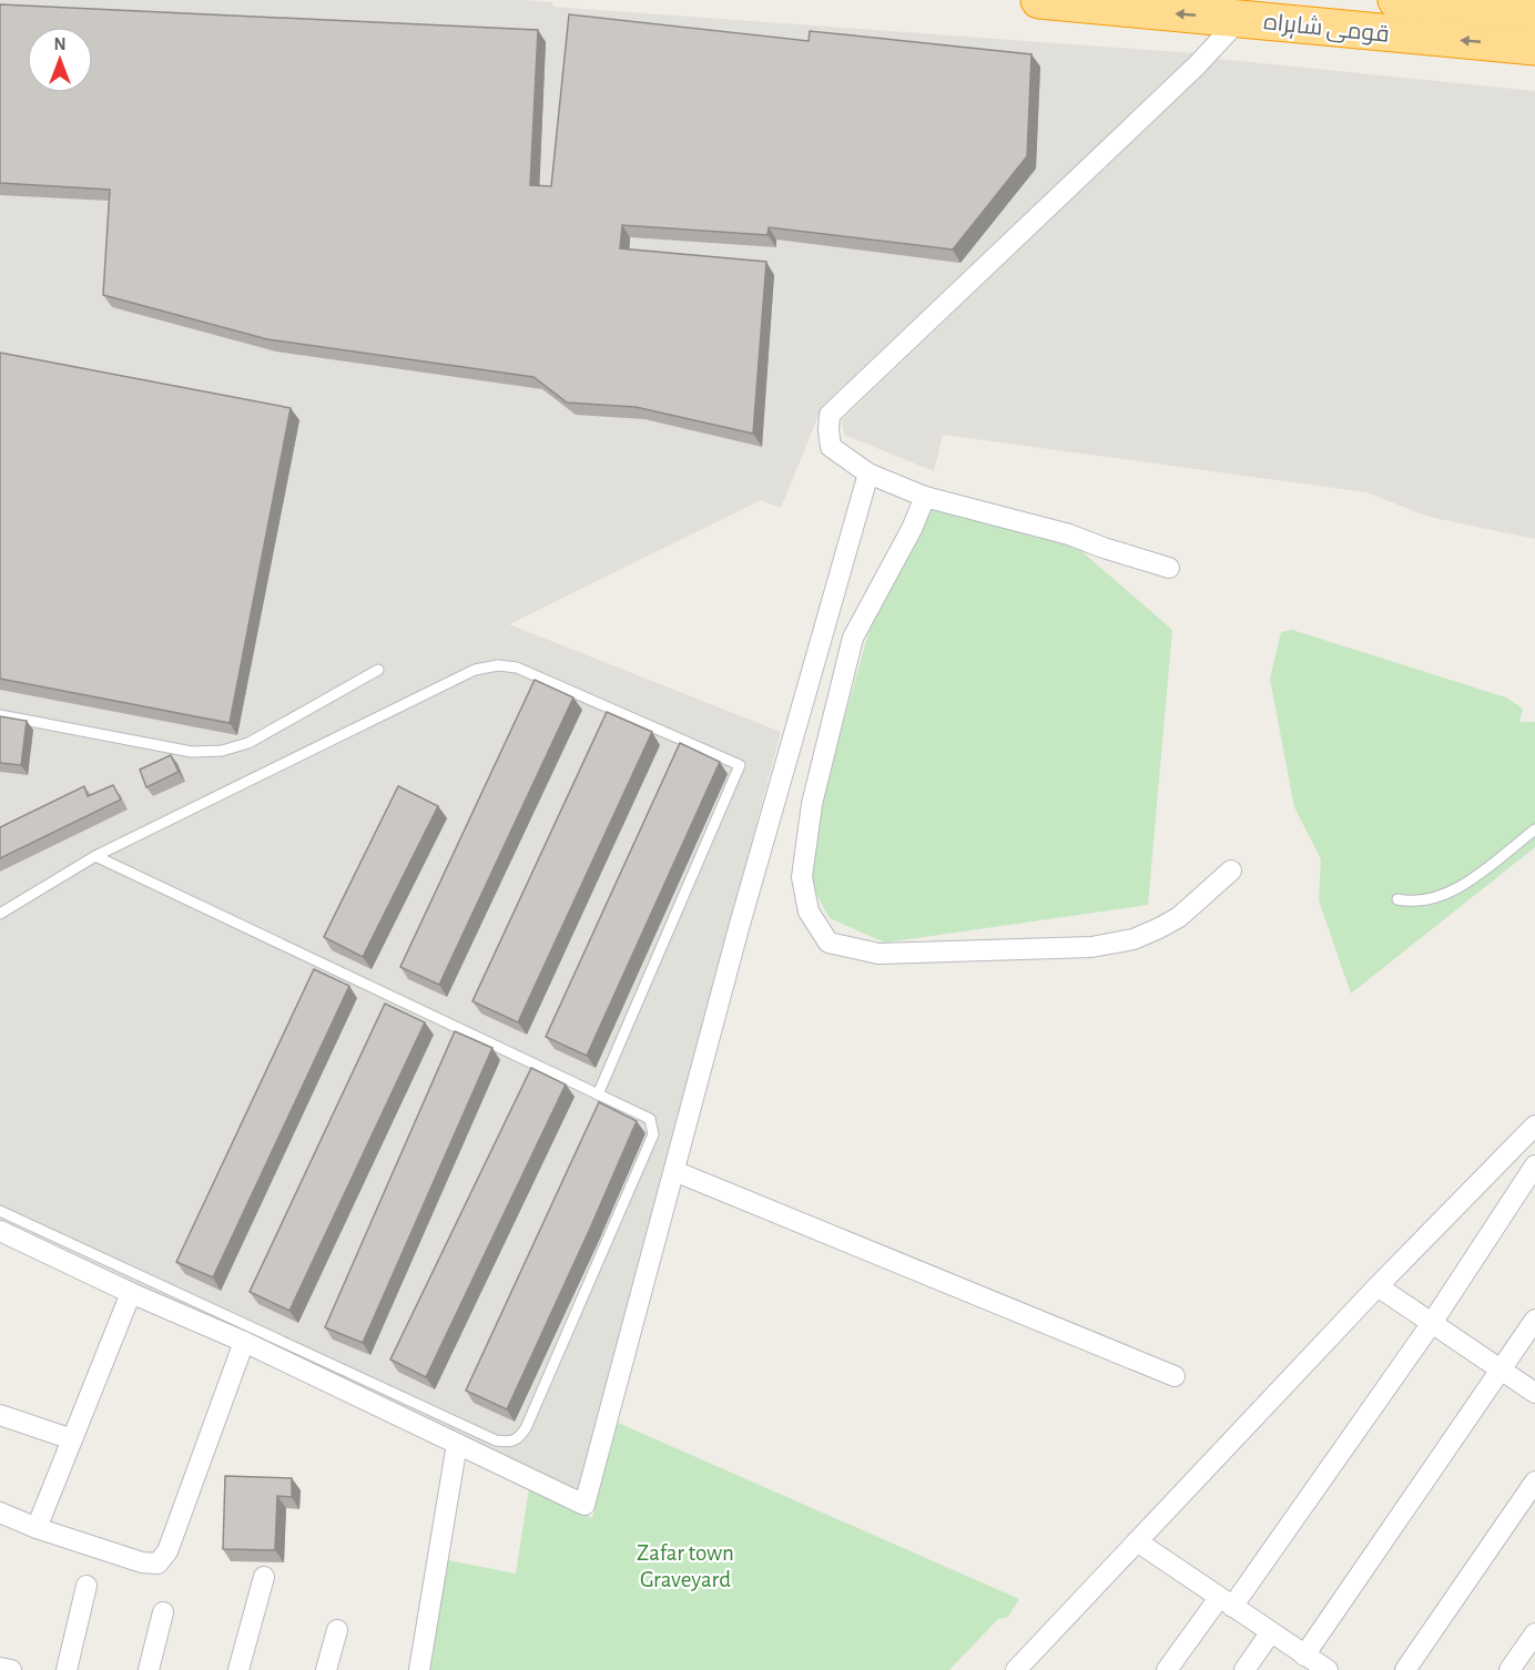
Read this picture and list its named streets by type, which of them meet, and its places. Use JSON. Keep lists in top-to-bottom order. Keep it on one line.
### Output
{"streets":{"highway":["قومی شاہراہ"]},"one_way":["قومی شاہراہ"],"parks":["Zafar town Graveyard"],"north":"top"}
